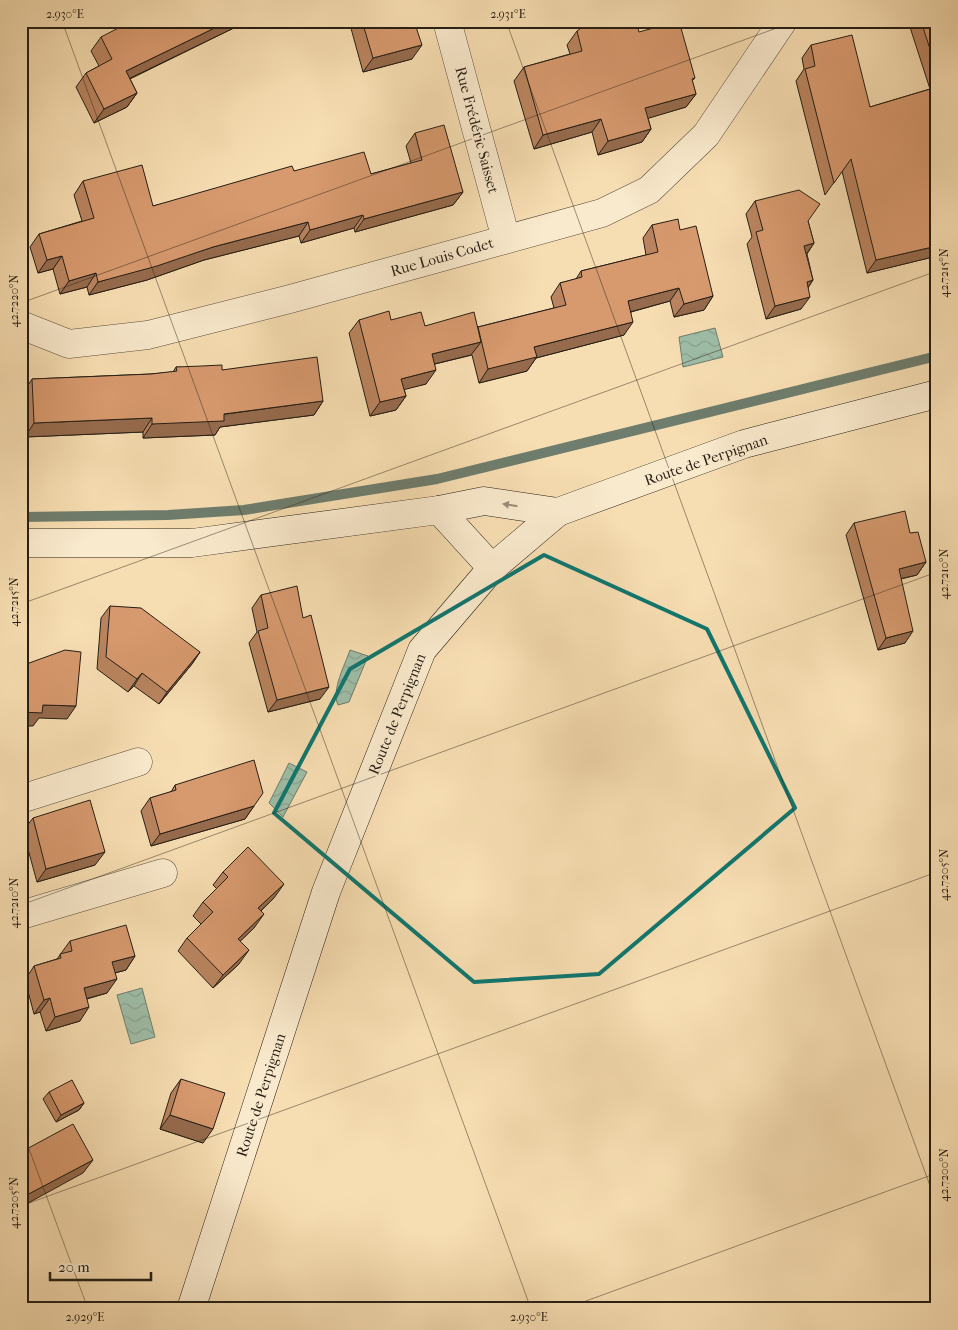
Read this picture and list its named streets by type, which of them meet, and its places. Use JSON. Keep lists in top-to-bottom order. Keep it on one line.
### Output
{"streets":{"main road":["Rue Frédéric Saisset","Rue Louis Codet","Route de Perpignan"]},"crossings":[["Rue Frédéric Saisset","Rue Louis Codet"]],"scale_bar":"20 m","coordinates":["2.930°E","2.931°E","42.7215°N","42.7220°N","42.7210°N","42.7205°N","42.7200°N","2.929°E"]}
